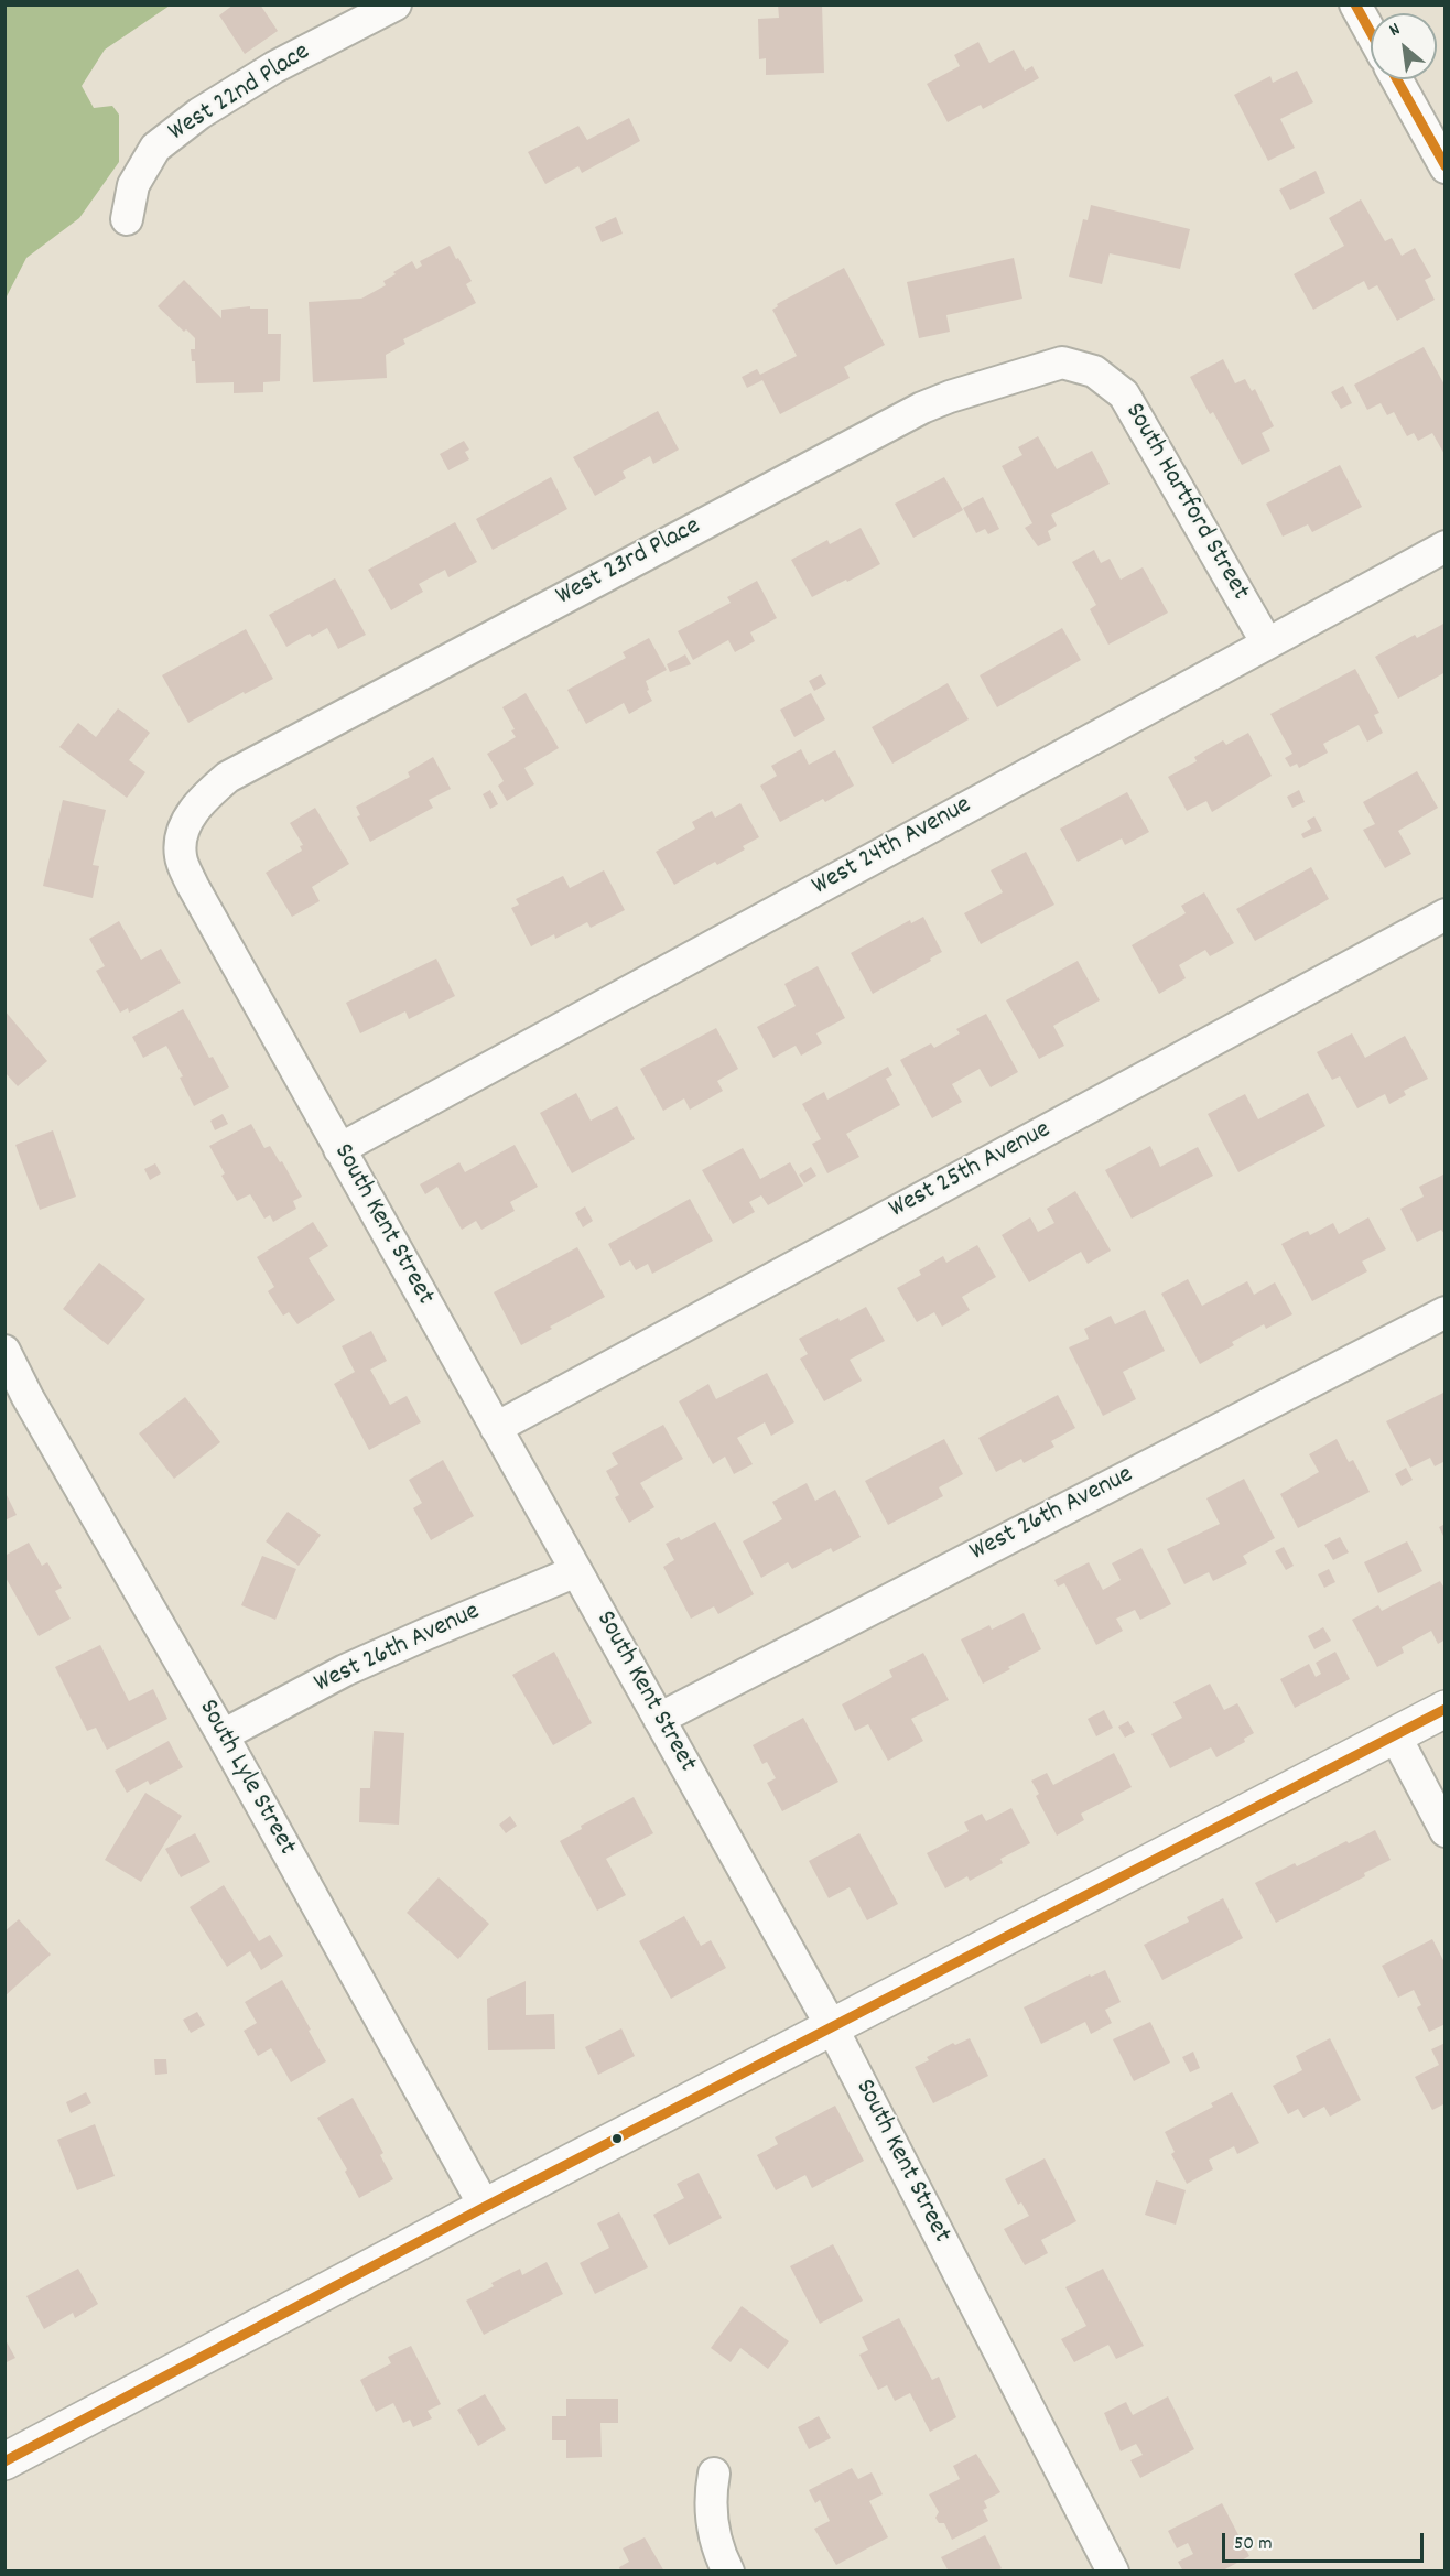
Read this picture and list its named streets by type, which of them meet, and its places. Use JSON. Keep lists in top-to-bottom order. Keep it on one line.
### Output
{"streets":{"street":["West 22nd Place","South Hartford Street","West 23rd Place","West 24th Avenue","West 25th Avenue","South Kent Street","West 26th Avenue","South Lyle Street"]},"crossings":[["South Hartford Street","West 23rd Place"],["South Hartford Street","West 24th Avenue"],["West 23rd Place","South Kent Street"],["West 24th Avenue","South Kent Street"],["West 25th Avenue","South Kent Street"],["South Kent Street","West 26th Avenue"],["West 26th Avenue","South Lyle Street"]],"scale_bar":"50 m","north":"top left"}
